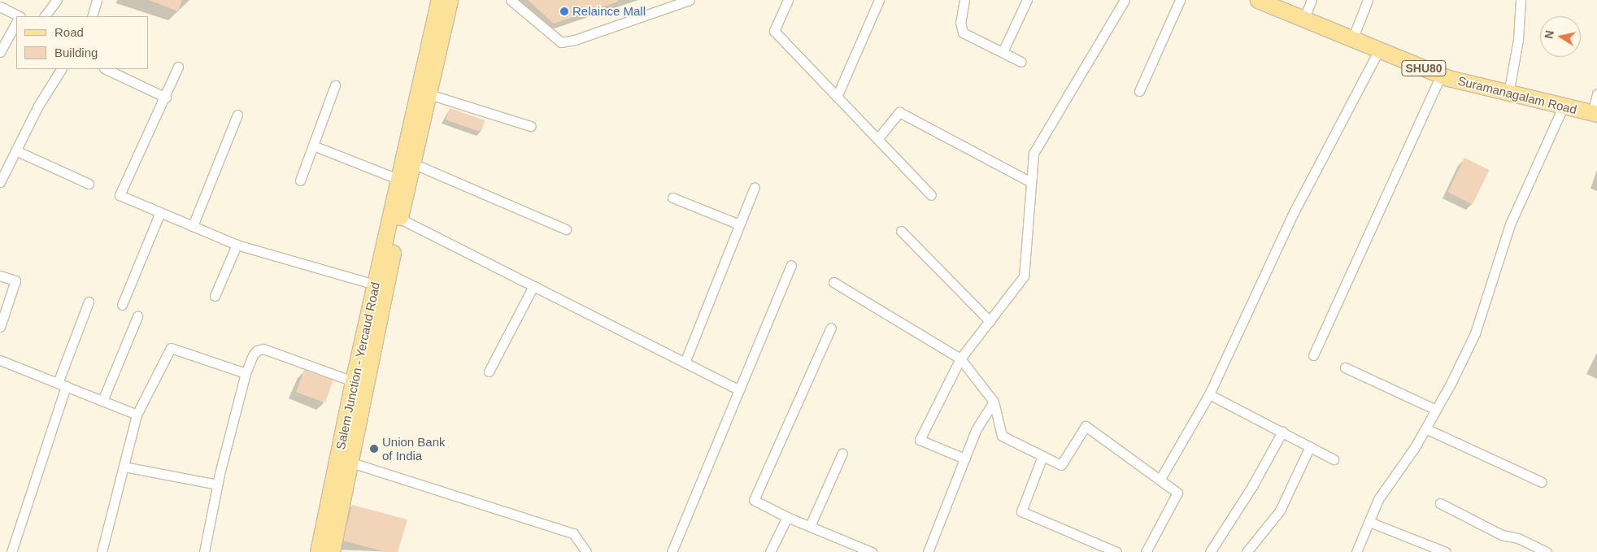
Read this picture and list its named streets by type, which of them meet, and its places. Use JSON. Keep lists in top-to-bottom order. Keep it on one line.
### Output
{"streets":{"main road":["SHU80","Suramanagalam Road","Salem Junction - Yercaud Road"]},"places":["Relaince Mall","Union Bank of India"],"legend":["Road","Building"],"north":"left"}
